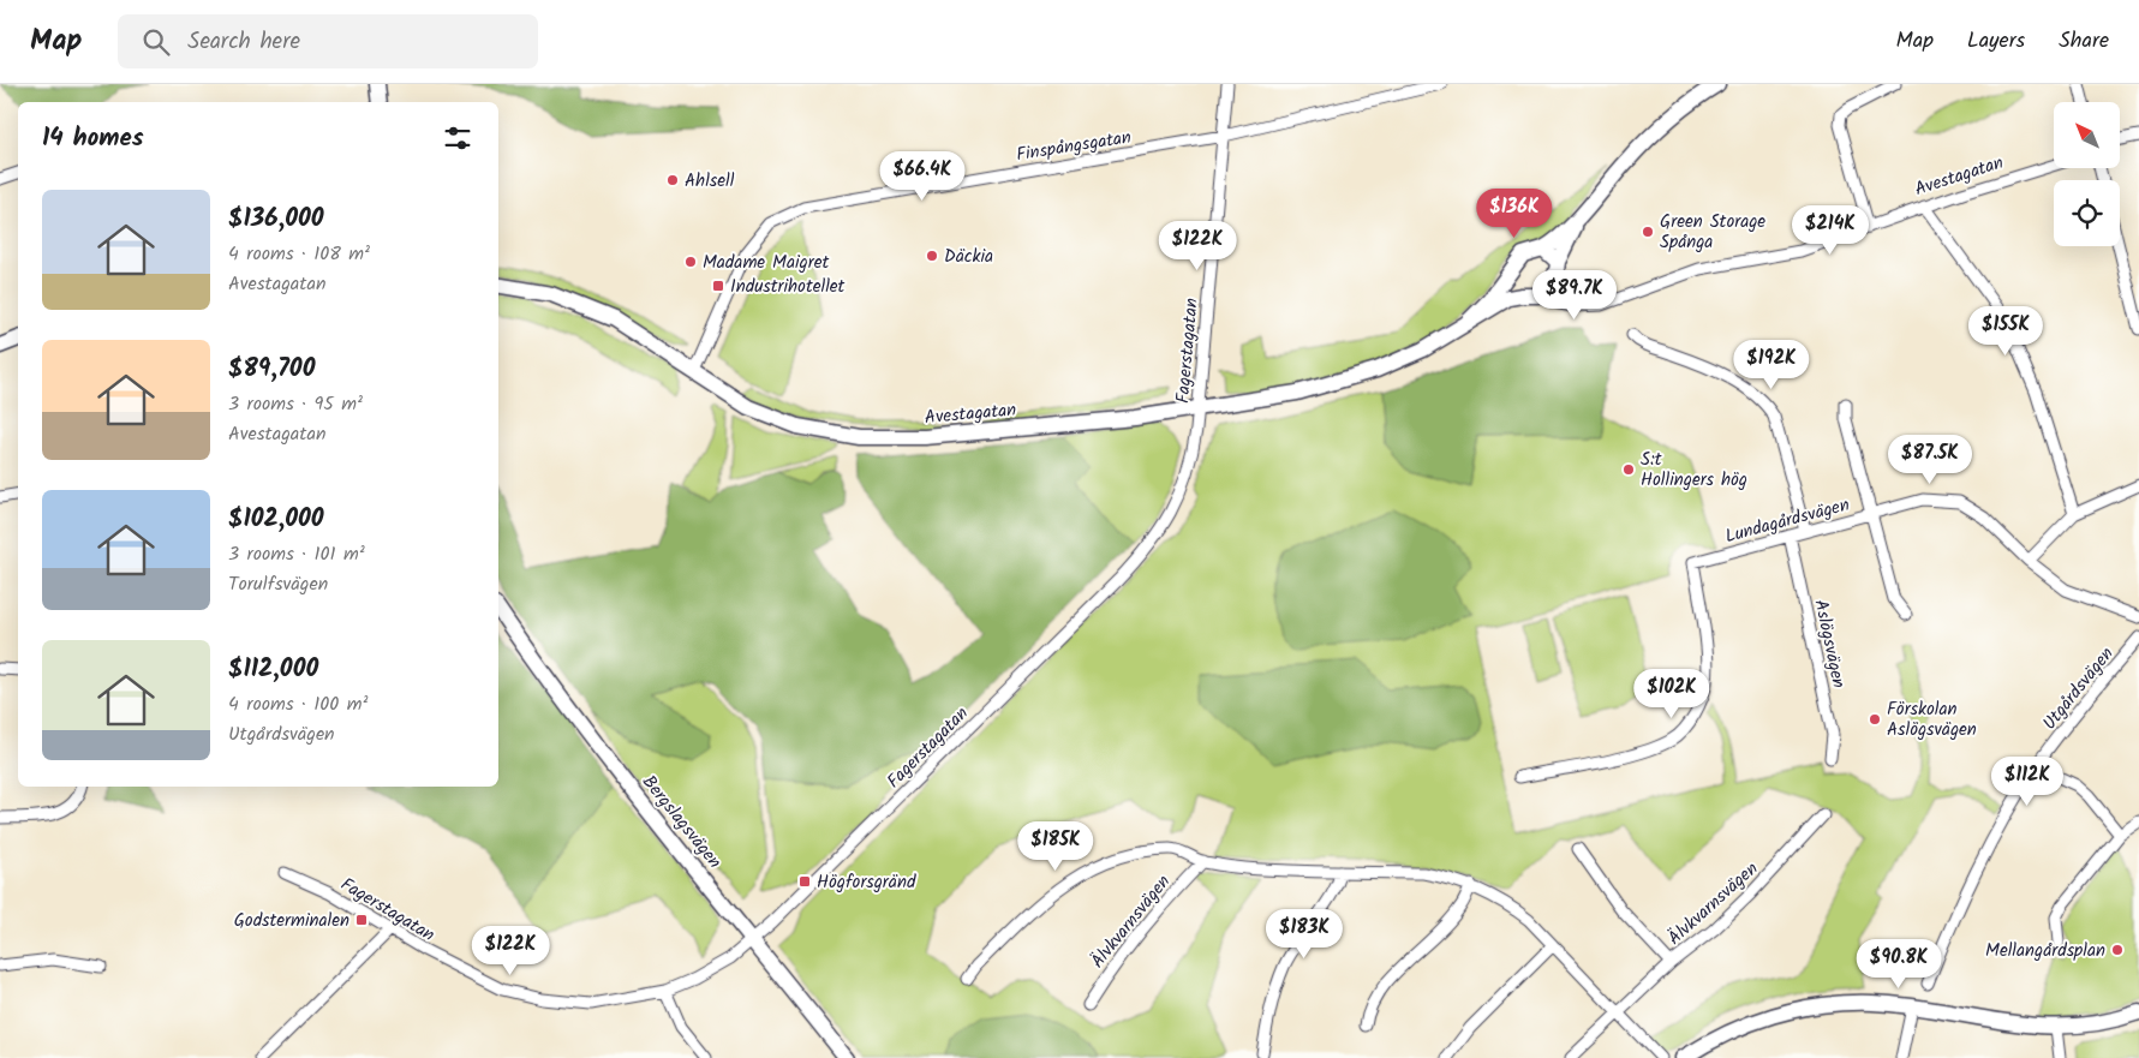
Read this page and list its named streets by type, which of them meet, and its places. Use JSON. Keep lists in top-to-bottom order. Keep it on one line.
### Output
{"streets":{"street":["Finspångsgatan","Avestagatan","Fagerstagatan","Lundagårdsvägen","Aslögsvägen","Utgårdsvägen","Bergslagsvägen","Älvkvarnsvägen"]},"crossings":[["Finspångsgatan","Avestagatan"],["Finspångsgatan","Fagerstagatan"],["Avestagatan","Fagerstagatan"],["Fagerstagatan","Bergslagsvägen"],["Lundagårdsvägen","Aslögsvägen"]],"places":{"other":["Ahlsell","Green Storage Spånga","Däckia","Madame Maigret","S:t Hollingers hög","Förskolan Aslögsvägen","Mellangårdsplan"],"transit":["Industrihotellet","Högforsgränd","Godsterminalen"]},"north":"top left","page":{"header":"Map","search":"Search here","nav":["Map","Layers","Share"],"heading":"14 homes","price":["$66.4K","$136K","$214K","$122K","$89.7K","$155K","$192K","$87.5K","$102K","$112K","$185K","$183K","$122K","$90.8K"],"list":[{"name":"$136,000","note":"4 rooms · 108 m² · Avestagatan"},{"name":"$89,700","note":"3 rooms · 95 m² · Avestagatan"},{"name":"$102,000","note":"3 rooms · 101 m² · Torulfsvägen"},{"name":"$112,000","note":"4 rooms · 100 m² · Utgårdsvägen"}]}}
